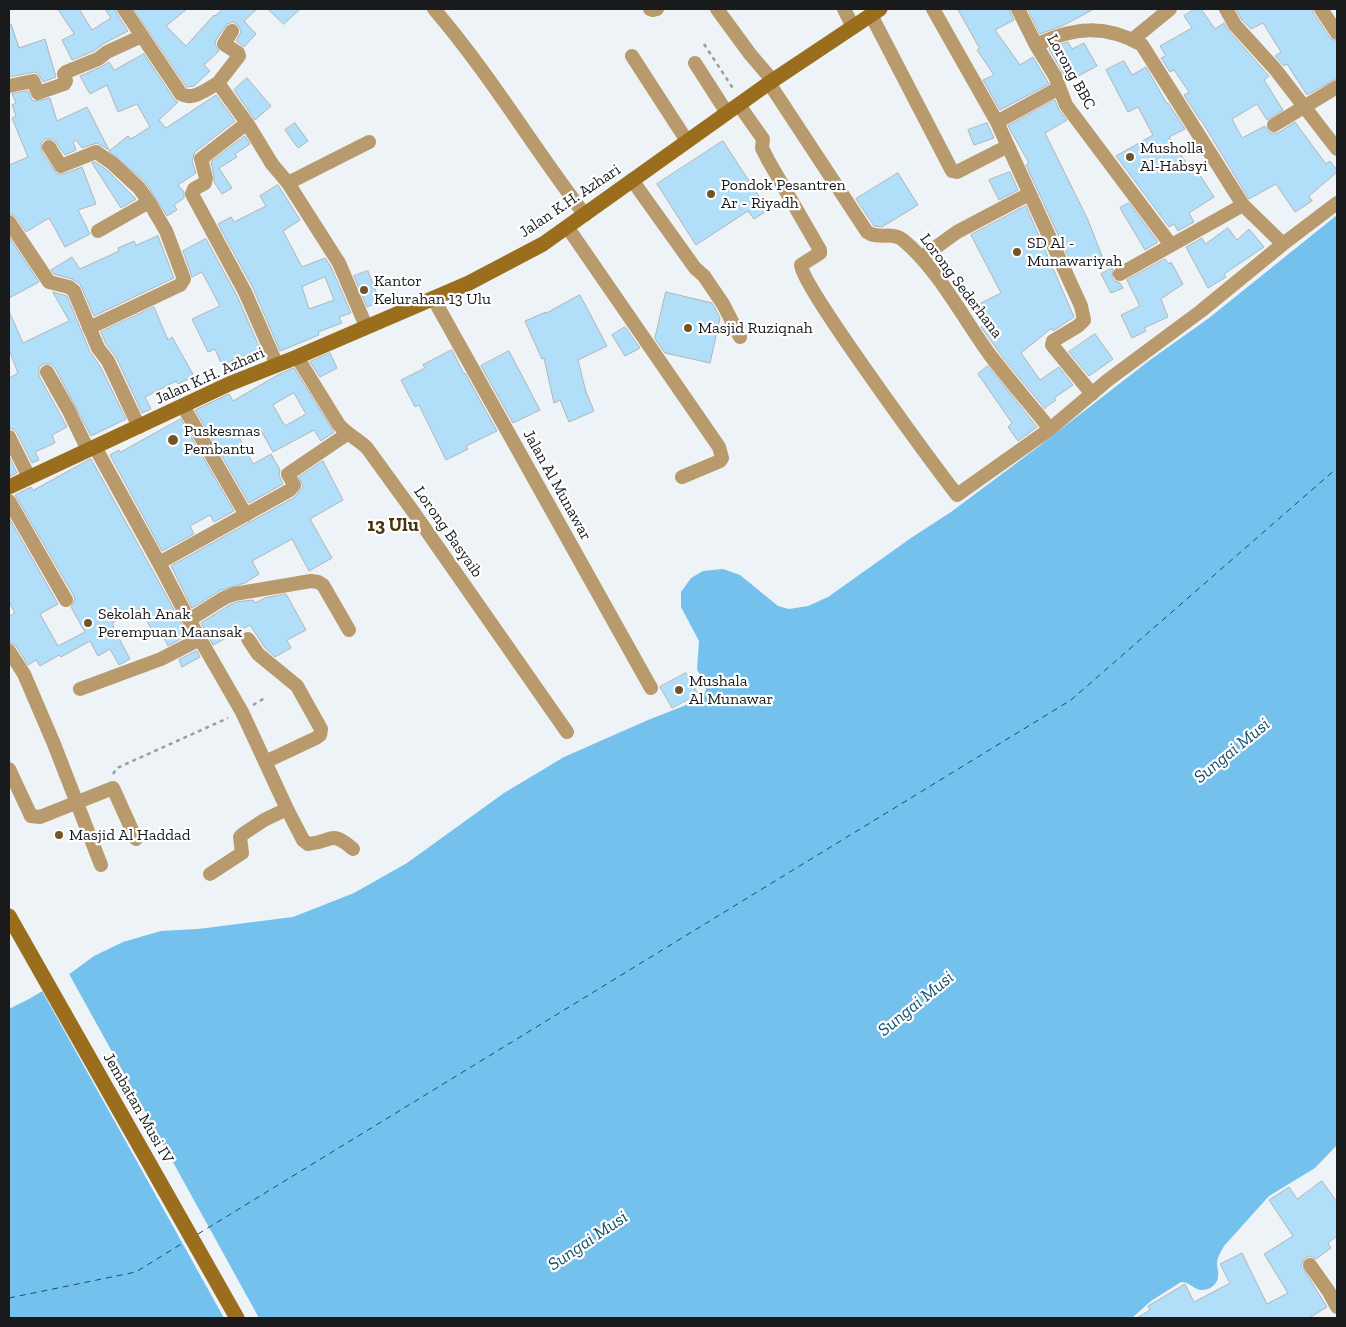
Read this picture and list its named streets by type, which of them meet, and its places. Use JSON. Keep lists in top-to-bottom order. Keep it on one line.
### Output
{"streets":{"street":["Lorong BBC","Jalan K.H. Azhari","Lorong Sederhana","Jalan Al Munawar","Lorong Basyaib","Jembatan Musi IV"]},"crossings":[["Jalan K.H. Azhari","Lorong Sederhana"],["Jalan K.H. Azhari","Jalan Al Munawar"],["Jalan K.H. Azhari","Lorong Basyaib"]],"districts":["13 Ulu"],"water":["Sungai Musi"],"places":["Musholla Al-Habsyi","Pondok Pesantren Ar - Riyadh","SD Al - Munawariyah","Kantor Kelurahan 13 Ulu","Masjid Ruziqnah","Puskesmas Pembantu","Sekolah Anak Perempuan Maansak","Mushala Al Munawar","Masjid Al Haddad"]}
